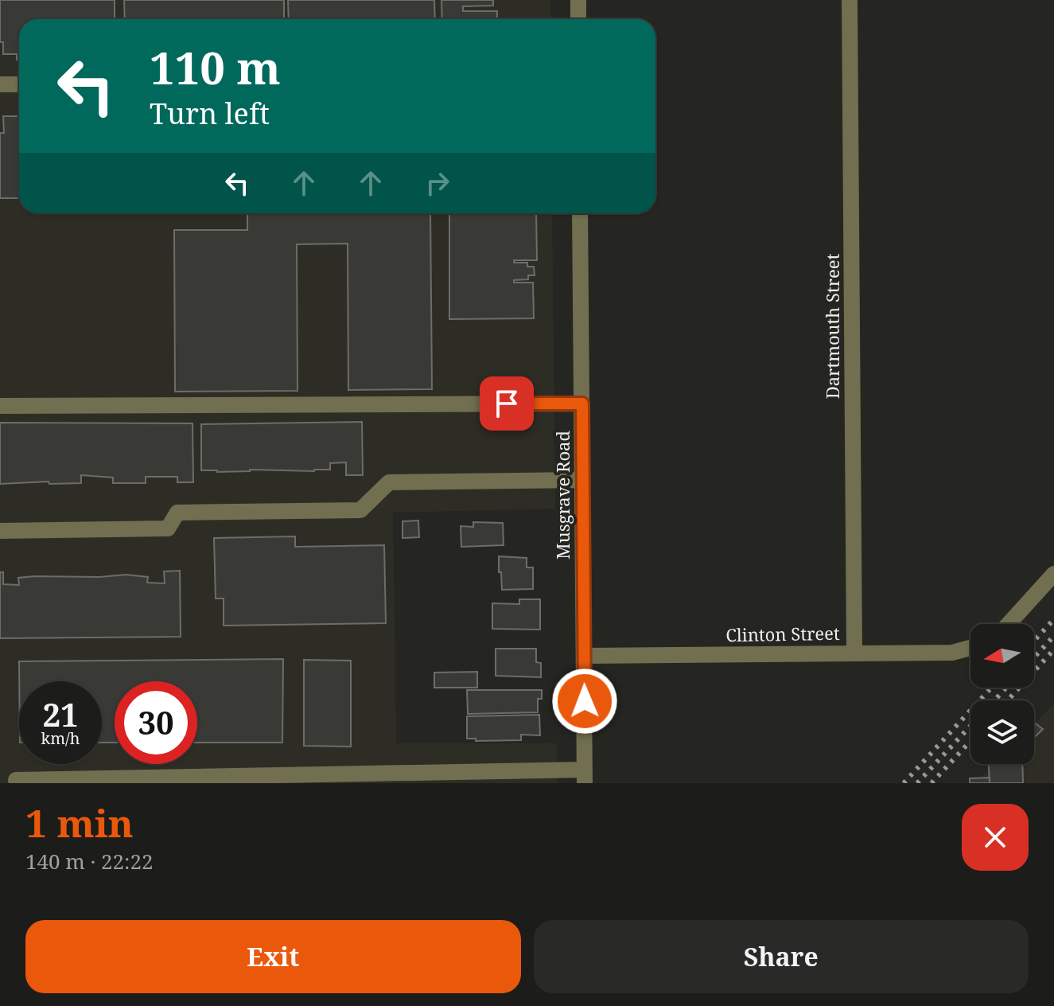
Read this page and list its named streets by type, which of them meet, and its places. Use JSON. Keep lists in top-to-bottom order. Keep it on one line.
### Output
{"streets":{"street":["Dartmouth Street","Musgrave Road","Clinton Street"]},"crossings":[["Dartmouth Street","Clinton Street"],["Musgrave Road","Clinton Street"]],"north":"left","page":{"turn":["110 m","Turn left"],"speed":"21 km/h","limit":"30","heading":["1 min","140 m · 22:22"],"buttons":["Exit","Share"]}}
